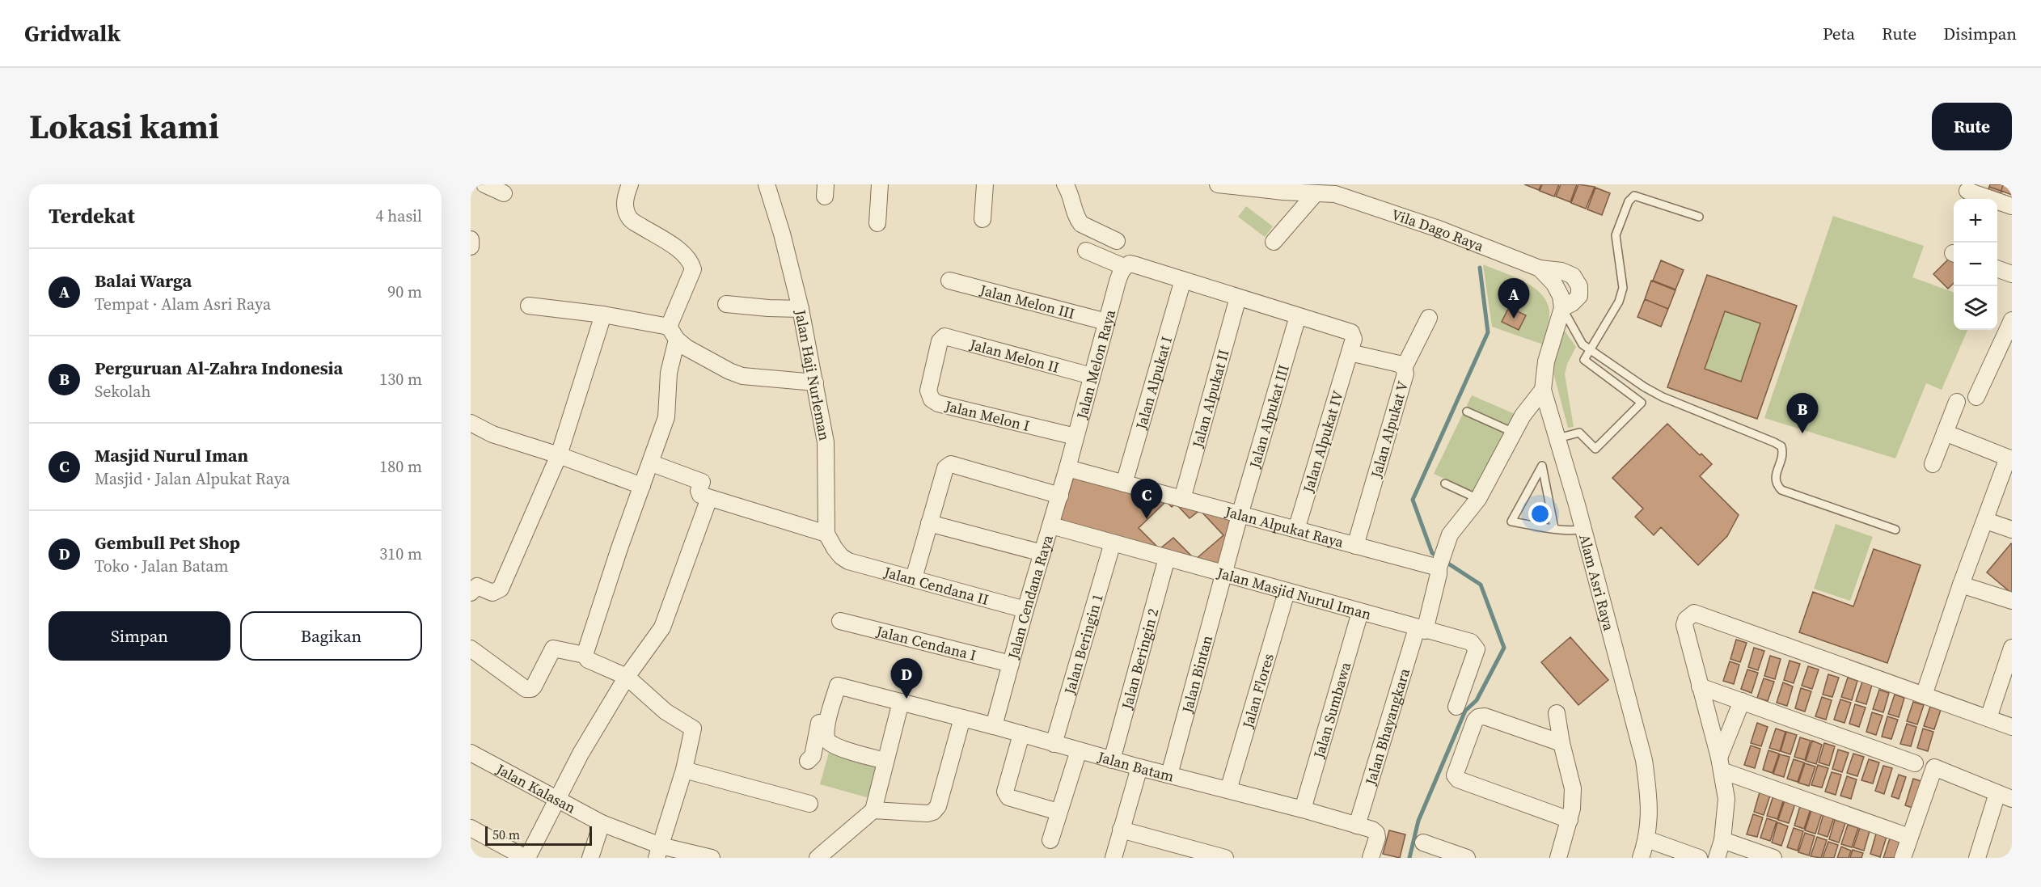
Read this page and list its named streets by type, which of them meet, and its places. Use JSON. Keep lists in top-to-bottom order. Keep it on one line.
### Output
{"streets":{"street":["Vila Dago Raya","Jalan Melon III","Jalan Melon II","Jalan Melon Raya","Jalan Haji Nurleman","Jalan Alpukat I","Jalan Alpukat II","Jalan Melon I","Jalan Alpukat III","Jalan Alpukat V","Jalan Alpukat IV","Jalan Alpukat Raya","Alam Asri Raya","Jalan Cendana II","Jalan Masjid Nurul Iman","Jalan Cendana Raya","Jalan Cendana I","Jalan Beringin 1","Jalan Beringin 2","Jalan Bintan","Jalan Flores","Jalan Sumbawa","Jalan Bhayangkara","Jalan Batam","Jalan Kalasan"]},"crossings":[["Vila Dago Raya","Alam Asri Raya"],["Jalan Melon III","Jalan Melon Raya"],["Jalan Melon II","Jalan Melon Raya"],["Jalan Melon II","Jalan Melon I"],["Jalan Melon Raya","Jalan Melon I"],["Jalan Melon Raya","Jalan Alpukat Raya"],["Jalan Melon Raya","Jalan Cendana Raya"],["Jalan Haji Nurleman","Jalan Cendana II"],["Jalan Alpukat I","Jalan Alpukat Raya"],["Jalan Alpukat II","Jalan Alpukat Raya"],["Jalan Alpukat III","Jalan Alpukat IV"],["Jalan Alpukat III","Jalan Alpukat Raya"],["Jalan Alpukat III","Jalan Masjid Nurul Iman"],["Jalan Alpukat III","Jalan Bintan"],["Jalan Alpukat V","Jalan Alpukat IV"],["Jalan Alpukat V","Jalan Alpukat Raya"],["Jalan Alpukat IV","Jalan Alpukat Raya"],["Jalan Alpukat Raya","Jalan Cendana Raya"],["Jalan Cendana II","Jalan Cendana Raya"],["Jalan Masjid Nurul Iman","Jalan Cendana Raya"],["Jalan Masjid Nurul Iman","Jalan Beringin 1"],["Jalan Masjid Nurul Iman","Jalan Beringin 2"],["Jalan Masjid Nurul Iman","Jalan Bintan"],["Jalan Masjid Nurul Iman","Jalan Flores"],["Jalan Masjid Nurul Iman","Jalan Sumbawa"],["Jalan Masjid Nurul Iman","Jalan Bhayangkara"],["Jalan Cendana Raya","Jalan Cendana I"],["Jalan Cendana Raya","Jalan Batam"],["Jalan Beringin 1","Jalan Batam"],["Jalan Beringin 2","Jalan Batam"],["Jalan Bintan","Jalan Batam"],["Jalan Flores","Jalan Batam"],["Jalan Sumbawa","Jalan Batam"],["Jalan Bhayangkara","Jalan Batam"]],"scale_bar":"50 m","page":{"header":"Gridwalk","nav":["Peta","Rute","Disimpan"],"title":"Lokasi kami","buttons":["Rute",["Simpan","Bagikan"]],"heading":["Terdekat","4 hasil"],"map_buttons":["+","−"],"list":[{"mark":"A","name":"Balai Warga","note":"Tempat · Alam Asri Raya","value":"90 m"},{"mark":"B","name":"Perguruan Al-Zahra Indonesia","note":"Sekolah","value":"130 m"},{"mark":"C","name":"Masjid Nurul Iman","note":"Masjid · Jalan Alpukat Raya","value":"180 m"},{"mark":"D","name":"Gembull Pet Shop","note":"Toko · Jalan Batam","value":"310 m"}],"pins":["A","B","C","D"],"scale":"50 m"}}
